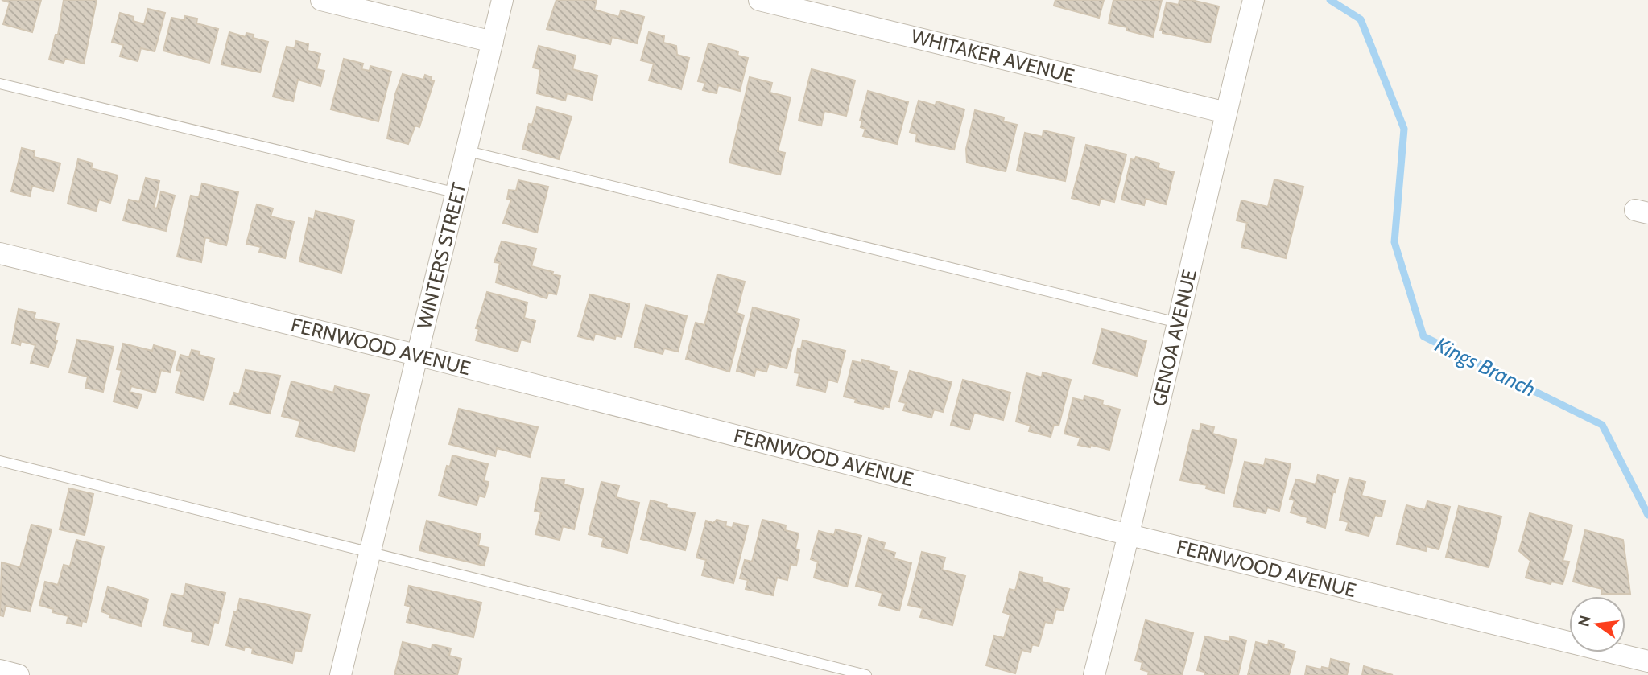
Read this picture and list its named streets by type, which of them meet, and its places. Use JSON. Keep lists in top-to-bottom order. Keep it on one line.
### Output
{"streets":{"street":["WHITAKER AVENUE","WINTERS STREET","GENOA AVENUE","FERNWOOD AVENUE"]},"crossings":[["WHITAKER AVENUE","GENOA AVENUE"],["WINTERS STREET","FERNWOOD AVENUE"],["GENOA AVENUE","FERNWOOD AVENUE"]],"water":["Kings Branch"],"north":"left"}
